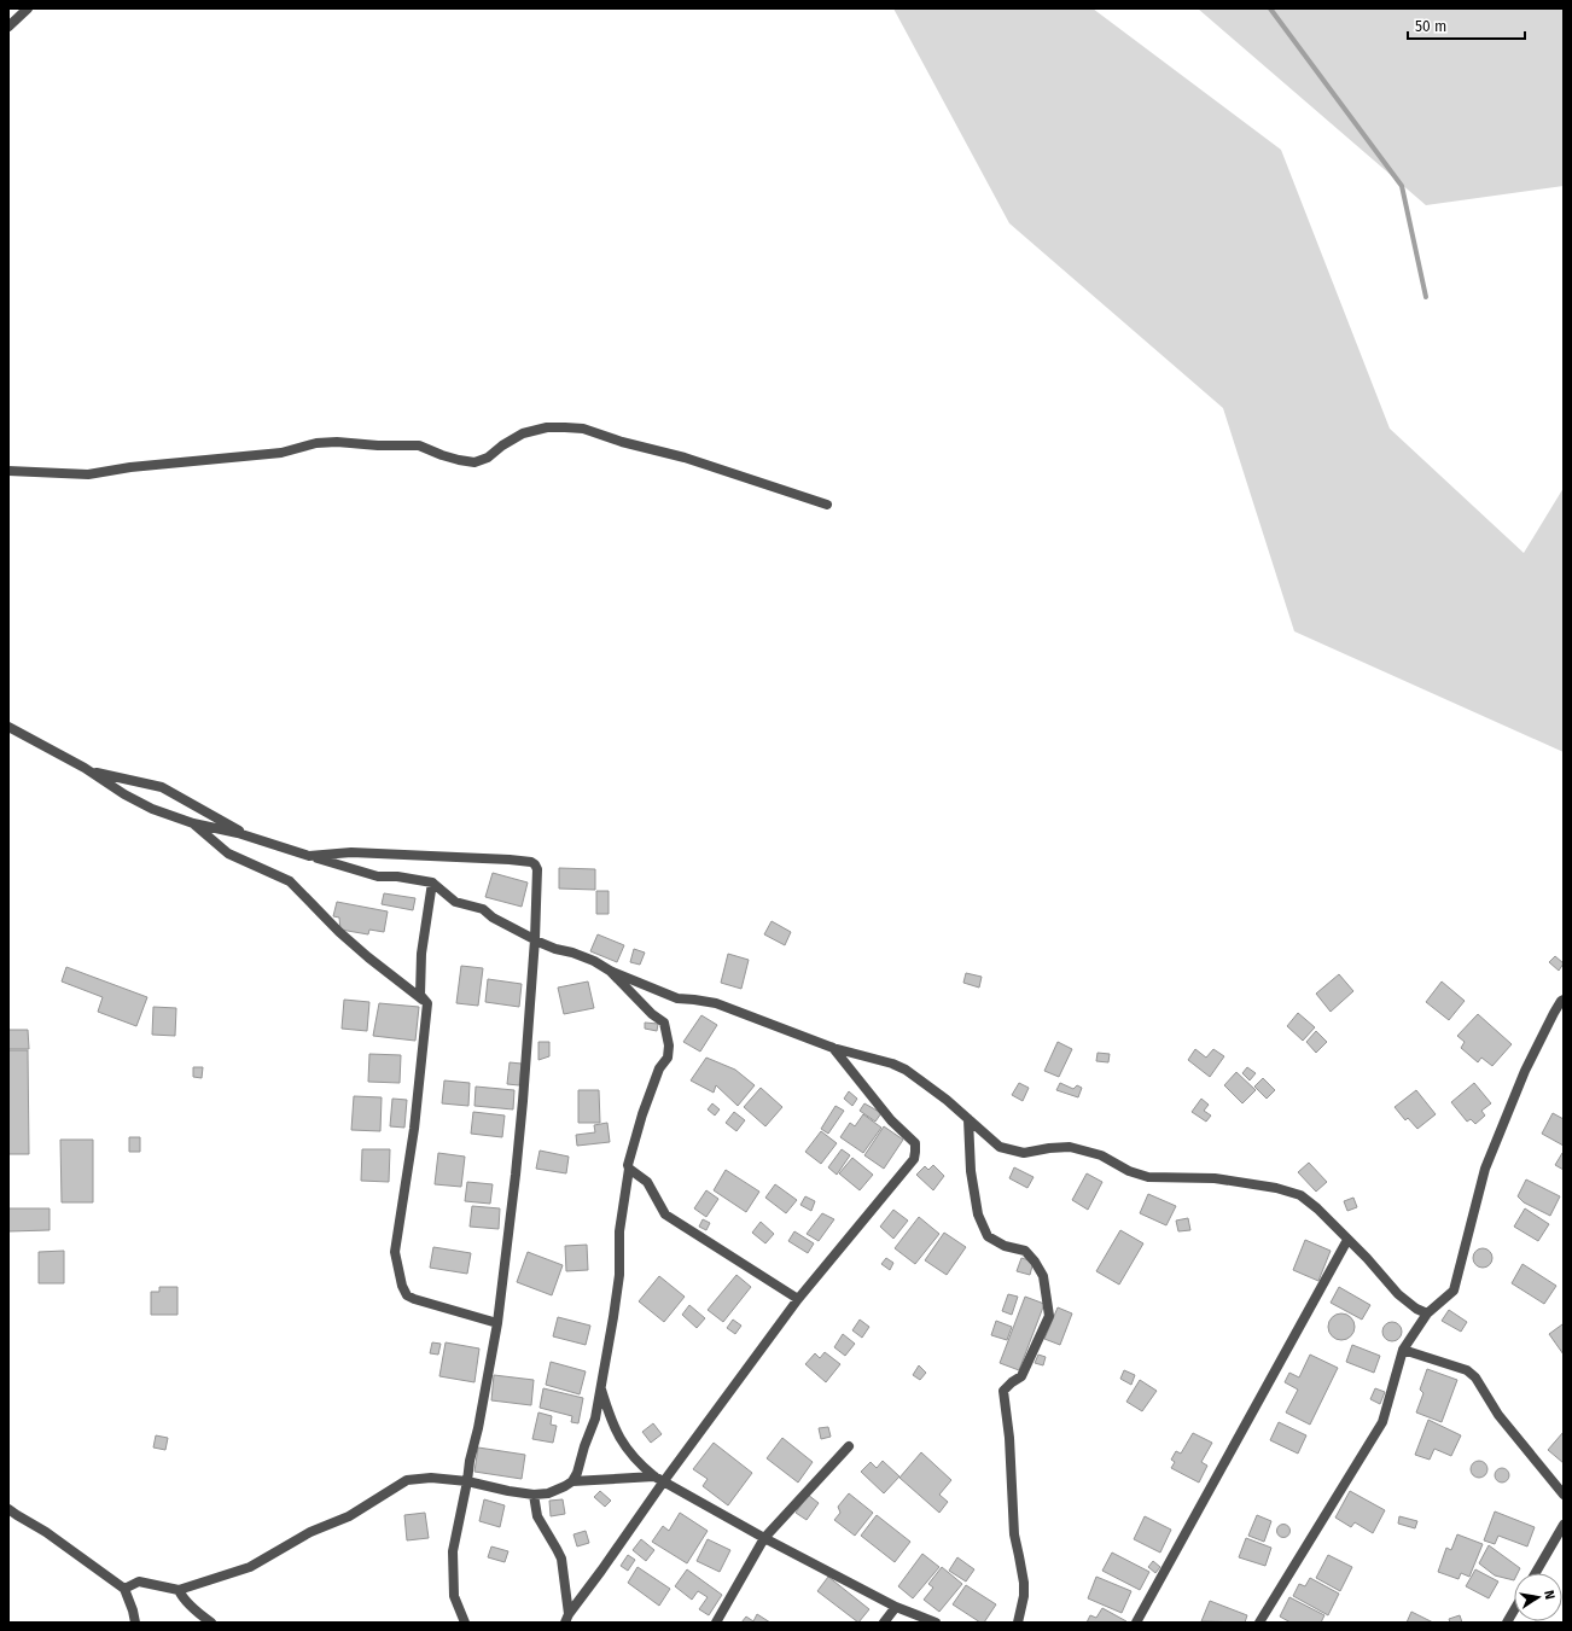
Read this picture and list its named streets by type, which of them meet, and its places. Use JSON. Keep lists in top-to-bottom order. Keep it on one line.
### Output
{"scale_bar":"50 m","north":"right"}
